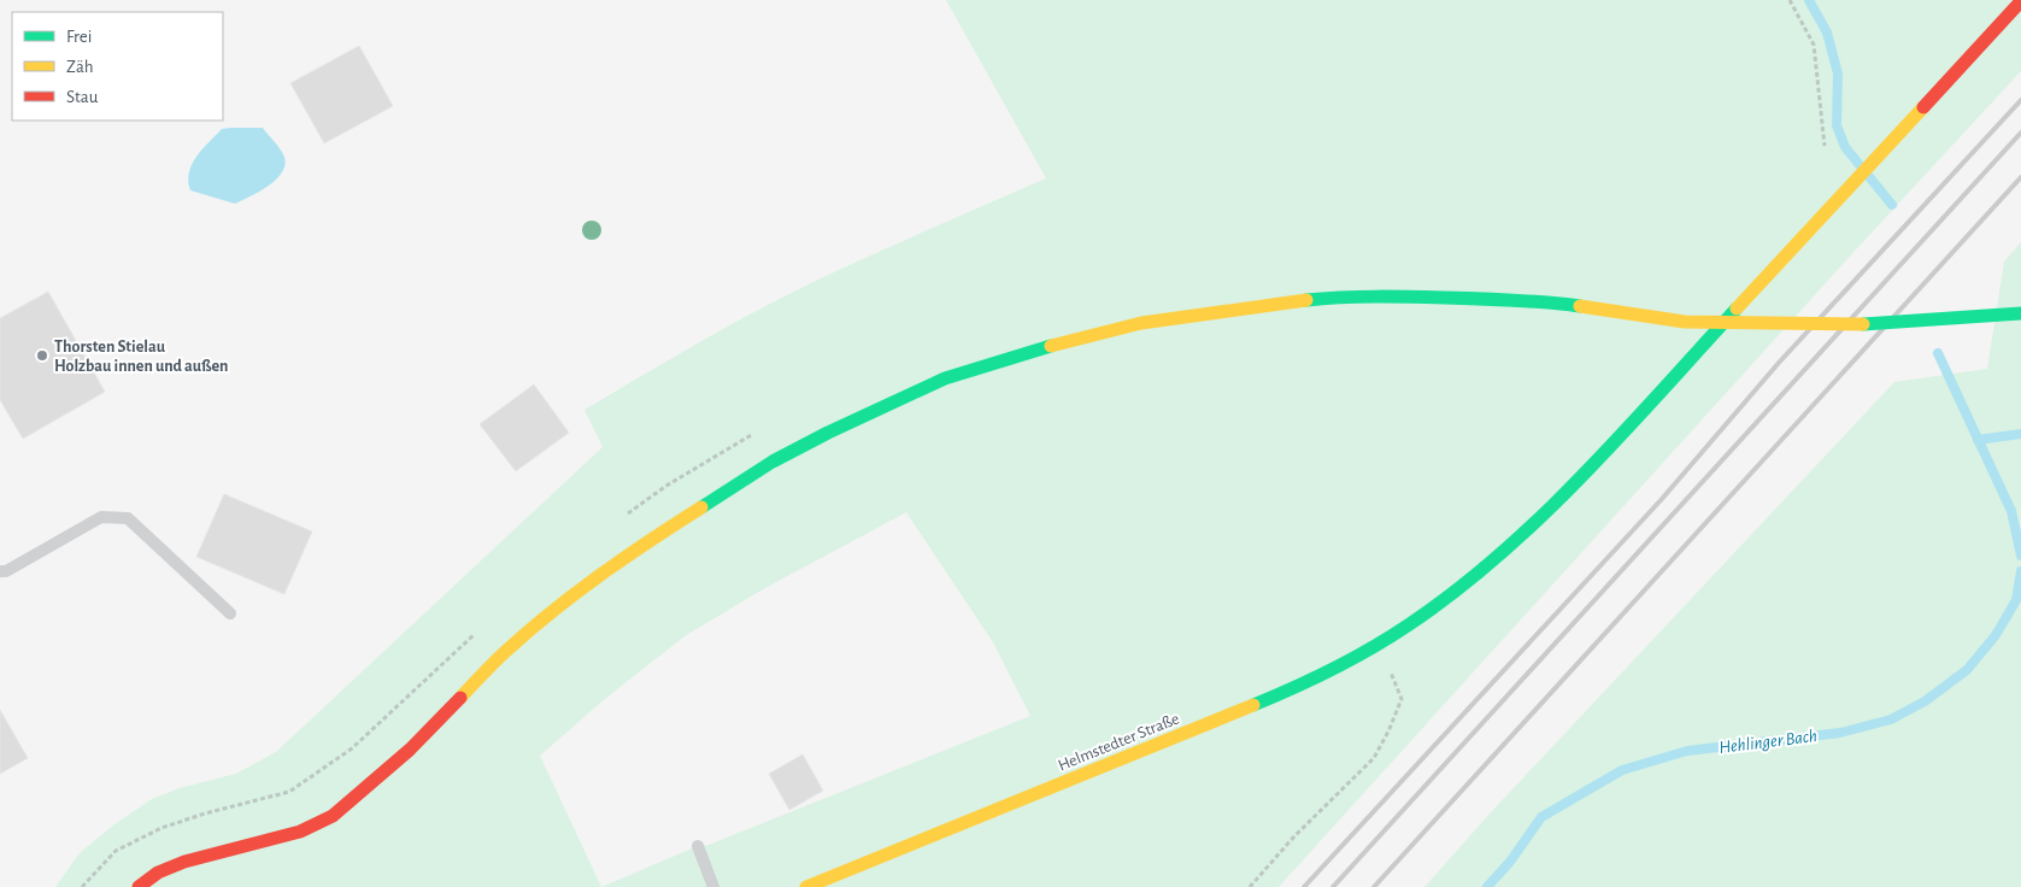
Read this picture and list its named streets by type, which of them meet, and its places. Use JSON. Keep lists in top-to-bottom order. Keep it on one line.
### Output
{"streets":{"main road":["Helmstedter Straße"]},"water":["Hehlinger Bach"],"places":["Thorsten Stielau Holzbau innen und außen"],"legend":["Frei","Zäh","Stau"]}
